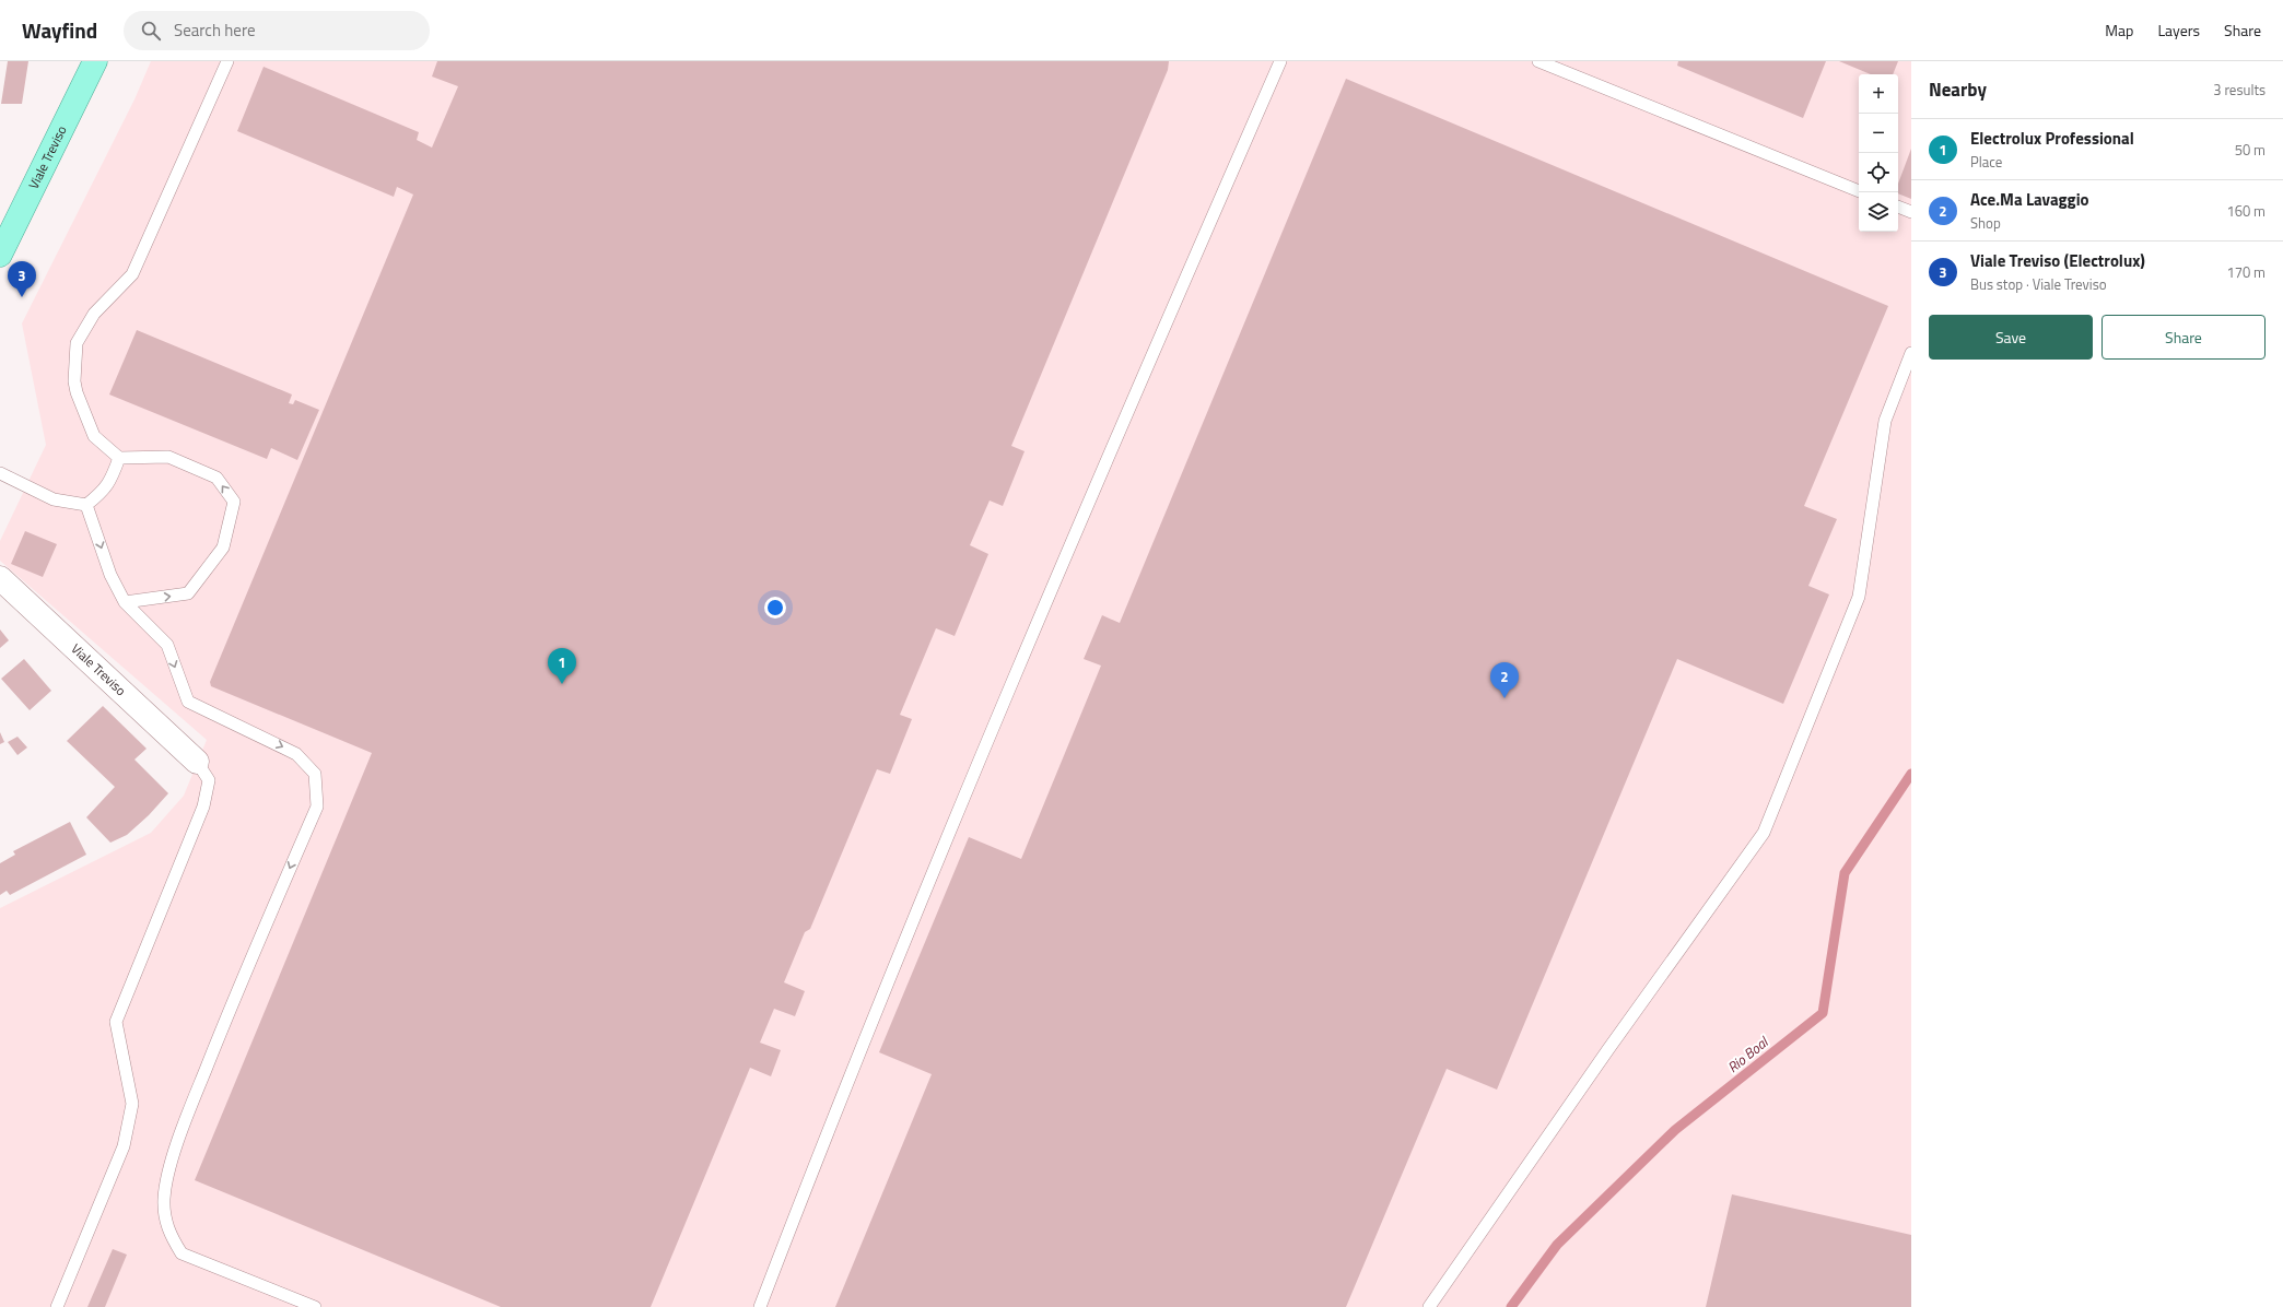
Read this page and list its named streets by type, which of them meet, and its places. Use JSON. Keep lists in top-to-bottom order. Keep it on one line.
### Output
{"streets":{"main road":["Viale Treviso"]},"water":["Rio Boal"],"page":{"header":"Wayfind","search":"Search here","nav":["Map","Layers","Share"],"heading":["Nearby","3 results"],"map_buttons":["+","−"],"list":[{"mark":"1","name":"Electrolux Professional","note":"Place","value":"50 m"},{"mark":"2","name":"Ace.Ma Lavaggio","note":"Shop","value":"160 m"},{"mark":"3","name":"Viale Treviso (Electrolux)","note":"Bus stop · Viale Treviso","value":"170 m"}],"pins":["3","1","2"],"buttons":["Save","Share"]}}
